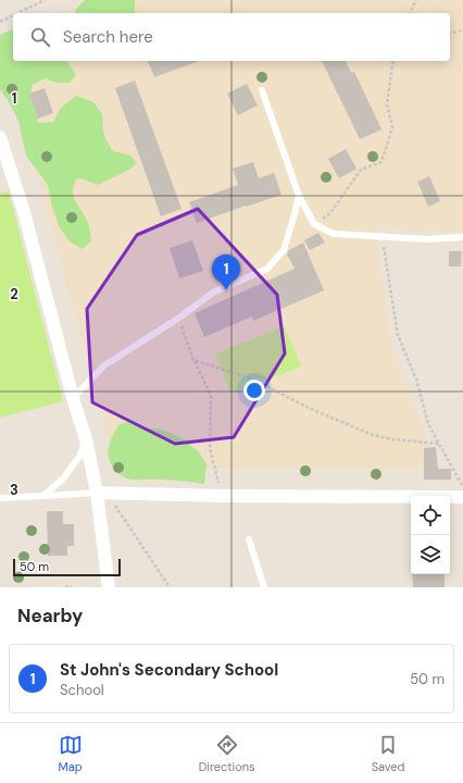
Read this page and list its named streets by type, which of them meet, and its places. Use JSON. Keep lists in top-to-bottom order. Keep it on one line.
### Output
{"scale_bar":"50 m","page":{"search":"Search here","pins":"1","scale":"50 m","heading":"Nearby","list":[{"mark":"1","name":"St John's Secondary School","note":"School","value":"50 m"}],"nav":["Map","Directions","Saved"]},"grid":{"rows":["1","2","3"]}}
